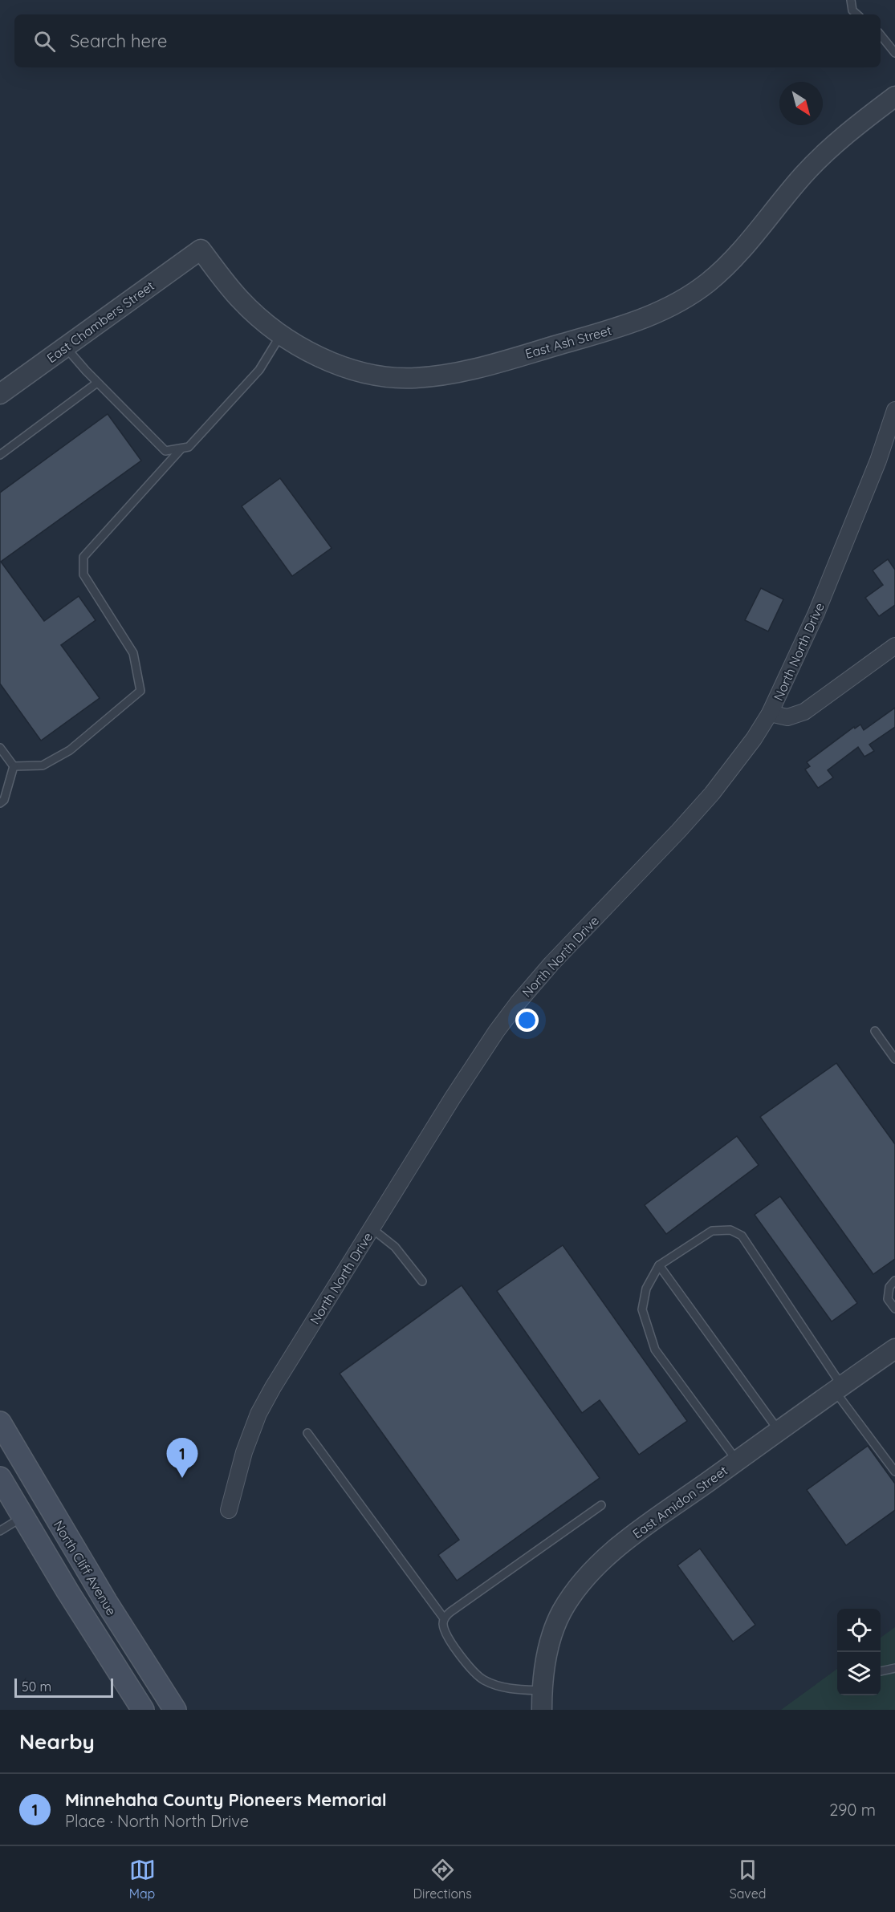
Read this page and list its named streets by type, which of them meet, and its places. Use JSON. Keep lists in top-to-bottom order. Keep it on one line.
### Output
{"streets":{"main road":["North Cliff Avenue"],"street":["East Chambers Street","East Ash Street","North North Drive","East Amidon Street"]},"crossings":[["East Chambers Street","East Ash Street"]],"scale_bar":"50 m","north":"bottom right","page":{"search":"Search here","pins":"1","scale":"50 m","heading":"Nearby","list":[{"mark":"1","name":"Minnehaha County Pioneers Memorial","note":"Place · North North Drive","value":"290 m"}],"nav":["Map","Directions","Saved"]}}
